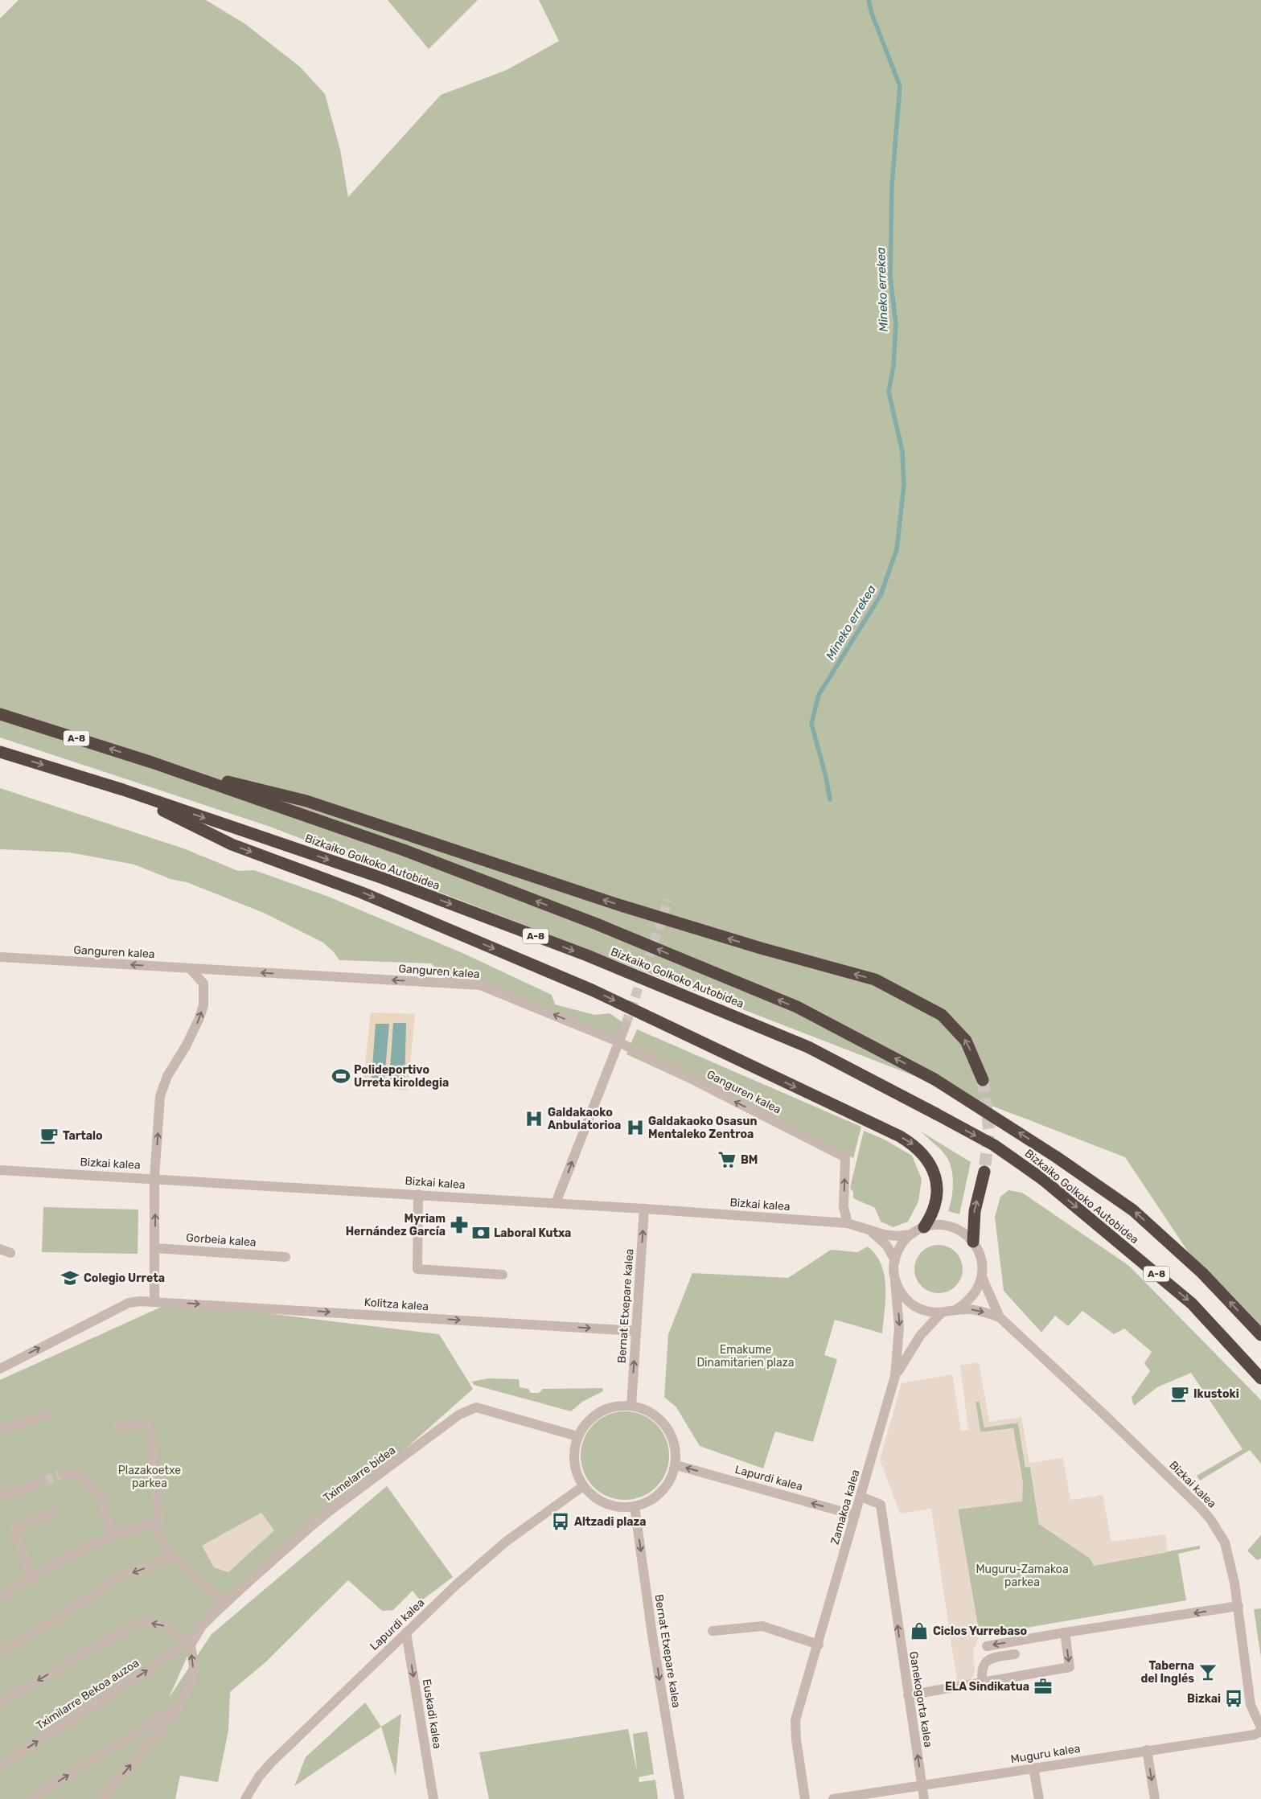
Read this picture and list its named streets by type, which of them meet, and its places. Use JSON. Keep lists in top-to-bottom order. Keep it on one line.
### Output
{"streets":{"highway":["A-8","Bizkaiko Golkoko Autobidea"],"street":["Ganguren kalea","Bizkai kalea","Gorbeia kalea","Kolitza kalea","Bernat Etxepare kalea","Tximelarre bidea","Lapurdi kalea","Zamakoa kalea","Tximilarre Bekoa auzoa","Ganekogorta kalea","Euskadi kalea","Muguru kalea"]},"crossings":[["Ganguren kalea","Bizkai kalea"],["Bizkai kalea","Bernat Etxepare kalea"],["Bizkai kalea","Zamakoa kalea"],["Kolitza kalea","Bernat Etxepare kalea"],["Bernat Etxepare kalea","Tximelarre bidea"],["Bernat Etxepare kalea","Lapurdi kalea"],["Tximelarre bidea","Lapurdi kalea"],["Tximelarre bidea","Tximilarre Bekoa auzoa"],["Lapurdi kalea","Zamakoa kalea"],["Lapurdi kalea","Euskadi kalea"],["Zamakoa kalea","Ganekogorta kalea"],["Ganekogorta kalea","Muguru kalea"]],"one_way":["Ganguren kalea","Kolitza kalea","Ganekogorta kalea","Euskadi kalea"],"water":["Mineko errekea"],"parks":["Emakume Dinamitarien plaza","Plazakoetxe parkea","Muguru-Zamakoa parkea"],"places":{"sports":["Polideportivo Urreta kiroldegia"],"hospital":["Galdakaoko Anbulatorioa","Galdakaoko Osasun Mentaleko Zentroa"],"cafe":["Tartalo","Ikustoki"],"supermarket":["BM"],"pharmacy":["Myriam Hernández García"],"bank":["Laboral Kutxa"],"school or university":["Colegio Urreta"],"bus stop":["Altzadi plaza","Bizkai"],"shop":["Ciclos Yurrebaso"],"bar":["Taberna del Inglés"],"office":["ELA Sindikatua"]}}
